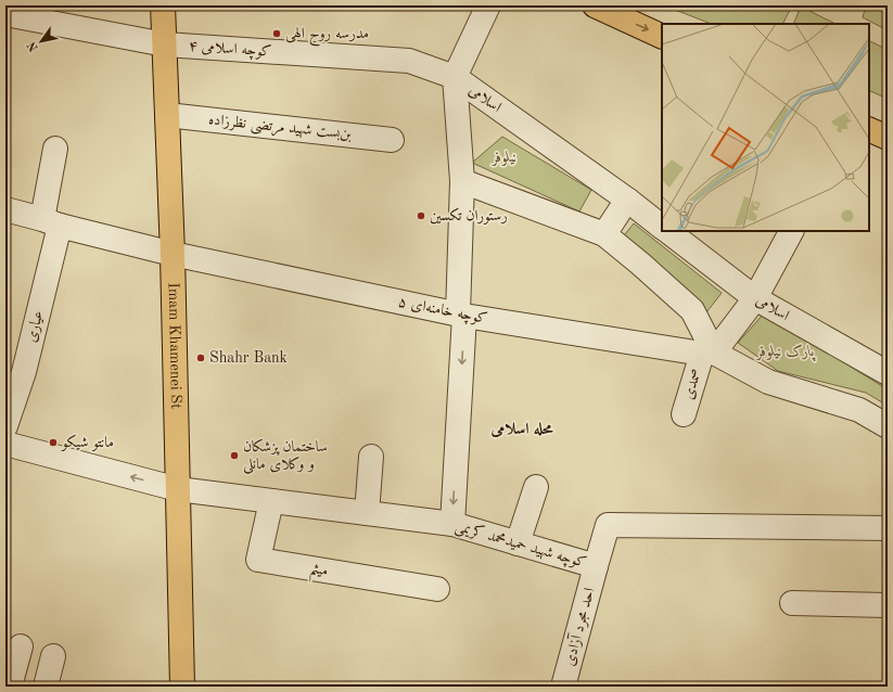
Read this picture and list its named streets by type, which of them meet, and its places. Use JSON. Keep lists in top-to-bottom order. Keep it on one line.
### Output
{"streets":{"main road":["Imam Khamenei St"],"street":["کوچه اسلامی ۴","اسلامی","بن‌بست شهید مرتضی نظرزاده","کوچه خامنه‌ای ۵","عیاری","صمدی","کوچه شهید حمیدمحمد کریمی","میثم","احد مجرد آزادی"]},"crossings":[["کوچه اسلامی ۴","اسلامی"],["کوچه اسلامی ۴","Imam Khamenei St"],["بن‌بست شهید مرتضی نظرزاده","Imam Khamenei St"],["کوچه خامنه‌ای ۵","عیاری"],["کوچه خامنه‌ای ۵","Imam Khamenei St"],["کوچه خامنه‌ای ۵","صمدی"],["Imam Khamenei St","کوچه شهید حمیدمحمد کریمی"],["کوچه شهید حمیدمحمد کریمی","میثم"],["کوچه شهید حمیدمحمد کریمی","احد مجرد آزادی"]],"districts":["محله اسلامی"],"parks":["نیلوفر","پارک نیلوفر"],"places":["مدرسه روح الهی","رستوران تکسین","Shahr Bank","مانتو شیکو","ساختمان پزشکان و وکلای مانلی"],"north":"bottom left"}
